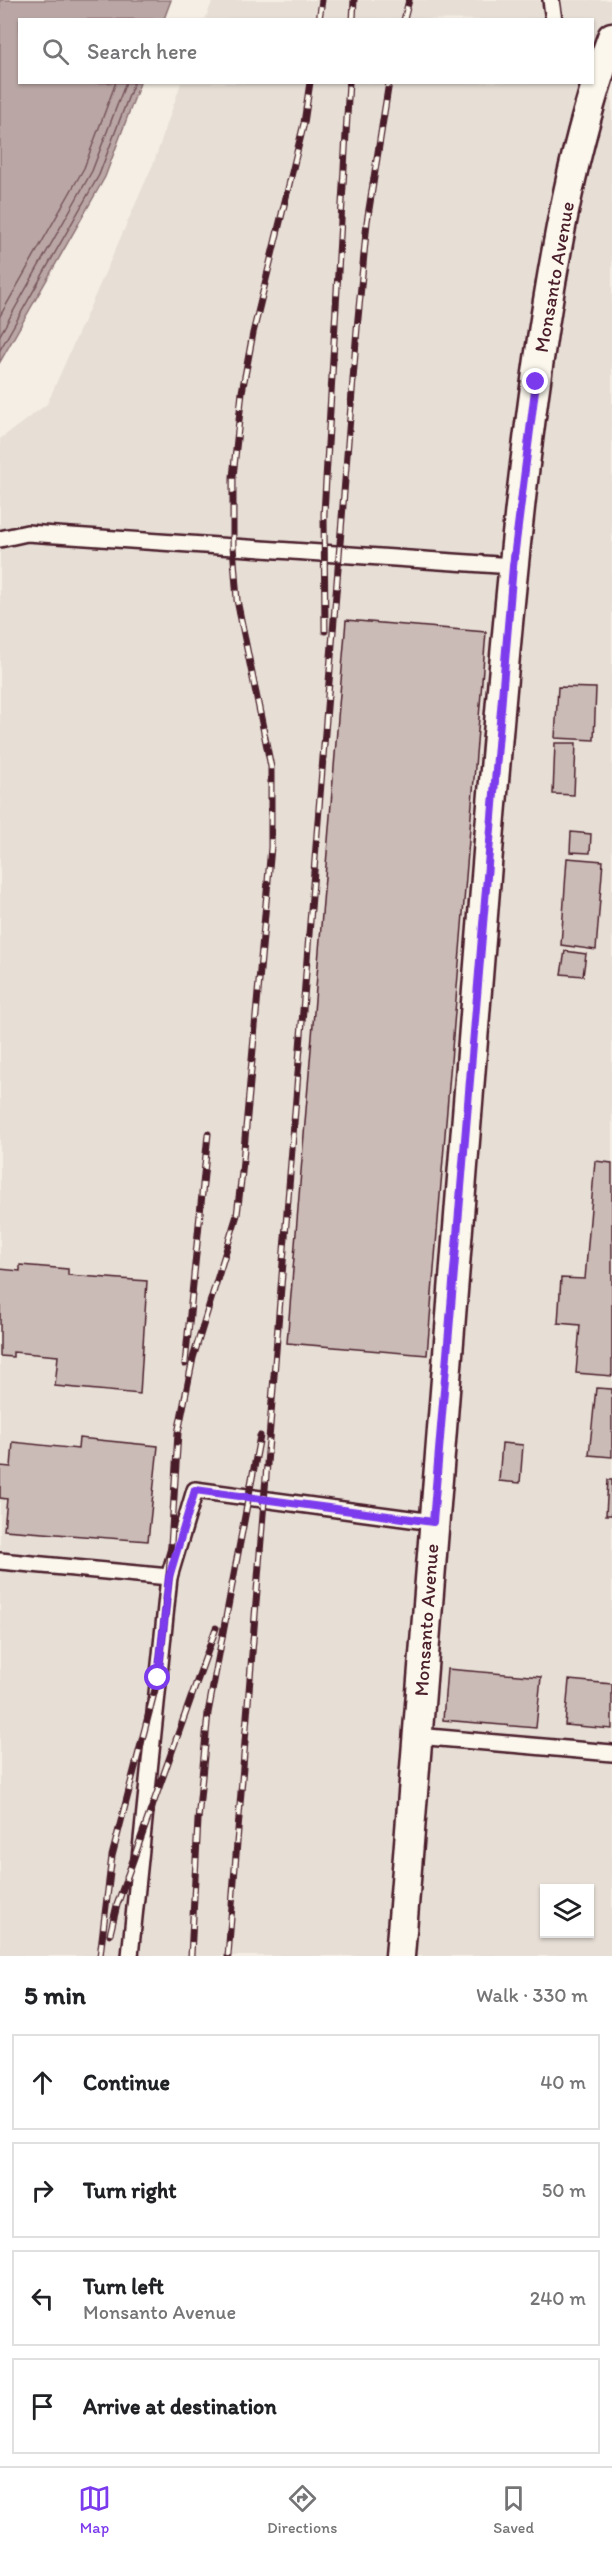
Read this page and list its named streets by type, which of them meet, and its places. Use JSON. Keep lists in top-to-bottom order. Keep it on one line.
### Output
{"streets":{"street":["Monsanto Avenue"]},"page":{"search":"Search here","heading":["5 min","Walk · 330 m"],"list":[["Continue","40 m"],["Turn right","50 m"],["Turn left","Monsanto Avenue","240 m"],"Arrive at destination"],"nav":["Map","Directions","Saved"]}}
